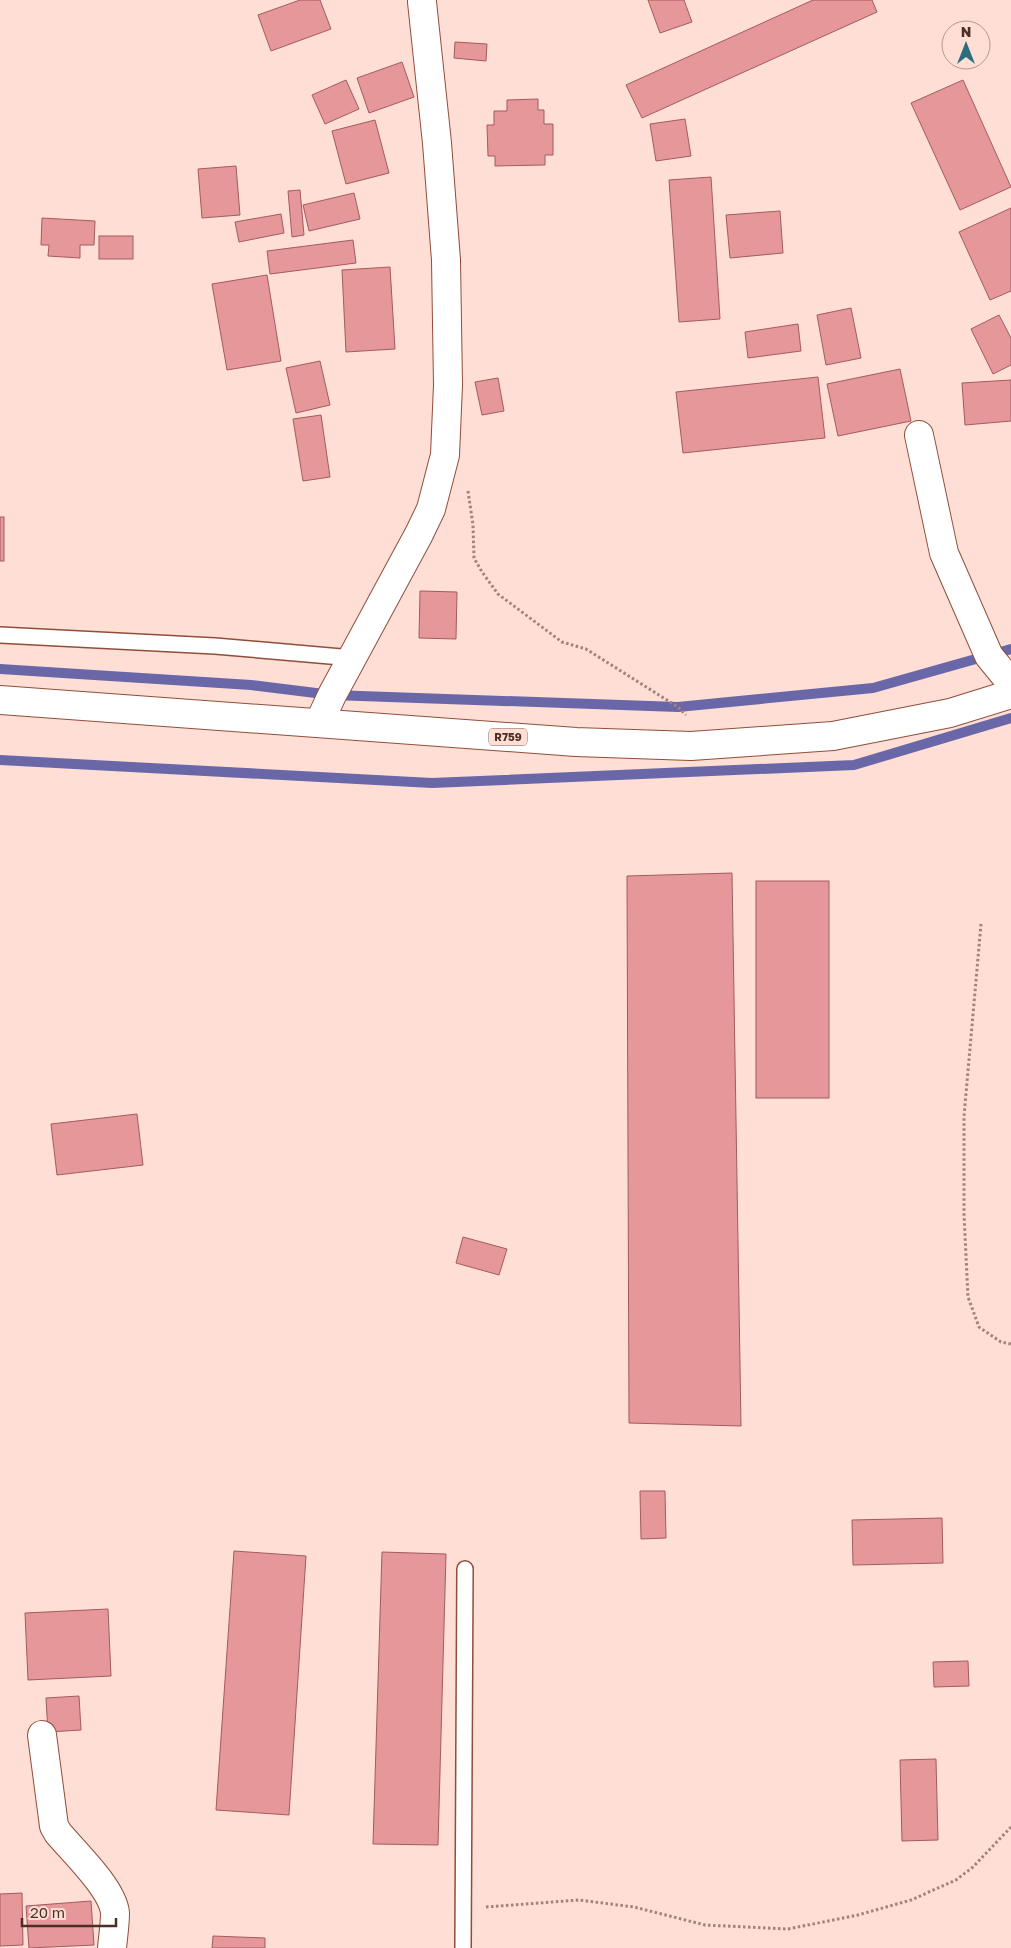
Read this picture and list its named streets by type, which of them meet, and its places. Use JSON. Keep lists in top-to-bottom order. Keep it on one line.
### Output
{"streets":{"street":["R759"]},"scale_bar":"20 m","north":"top"}
